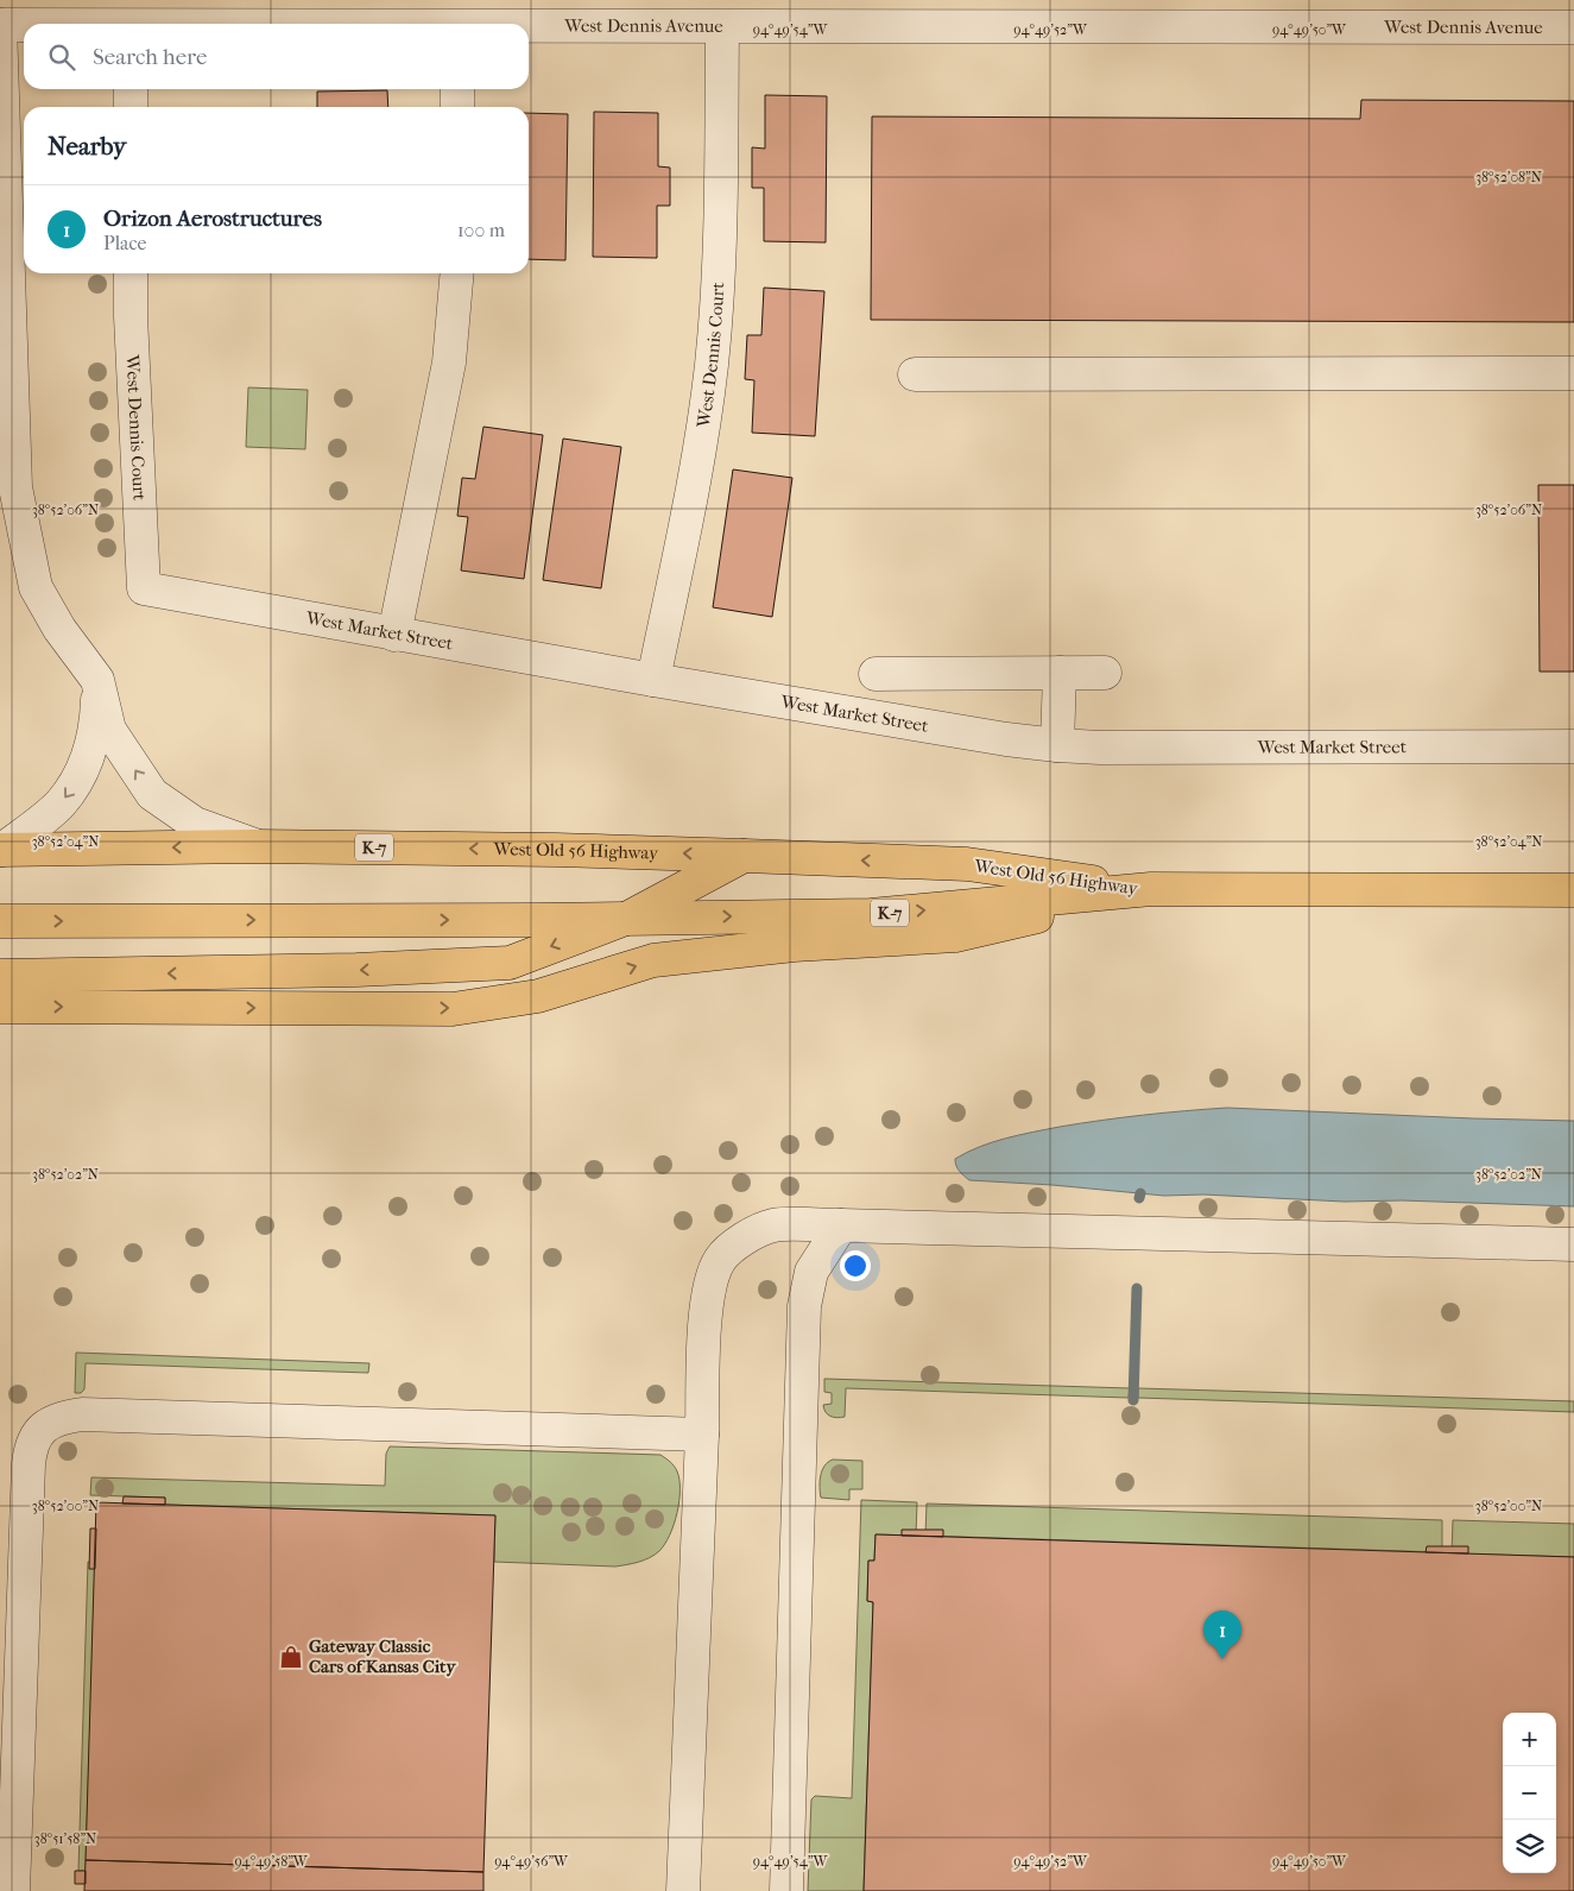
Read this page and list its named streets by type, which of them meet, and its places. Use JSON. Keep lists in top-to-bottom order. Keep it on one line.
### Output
{"streets":{"highway":["K-7","West Old 56 Highway"],"street":["West Dennis Avenue","West Dennis Court","West Market Street"]},"crossings":[["West Dennis Avenue","West Dennis Court"],["West Dennis Court","West Market Street"]],"places":{"shop":["Gateway Classic Cars of Kansas City"]},"page":{"search":"Search here","heading":"Nearby","list":[{"mark":"1","name":"Orizon Aerostructures","note":"Place","value":"100 m"}],"pins":"1","map_buttons":["+","−"]},"coordinates":["94°49'54\"W","94°49'52\"W","94°49'50\"W","38°52'08\"N","38°52'06\"N","38°52'04\"N","38°52'02\"N","38°52'00\"N","38°51'58\"N","94°49'58\"W","94°49'56\"W"]}
